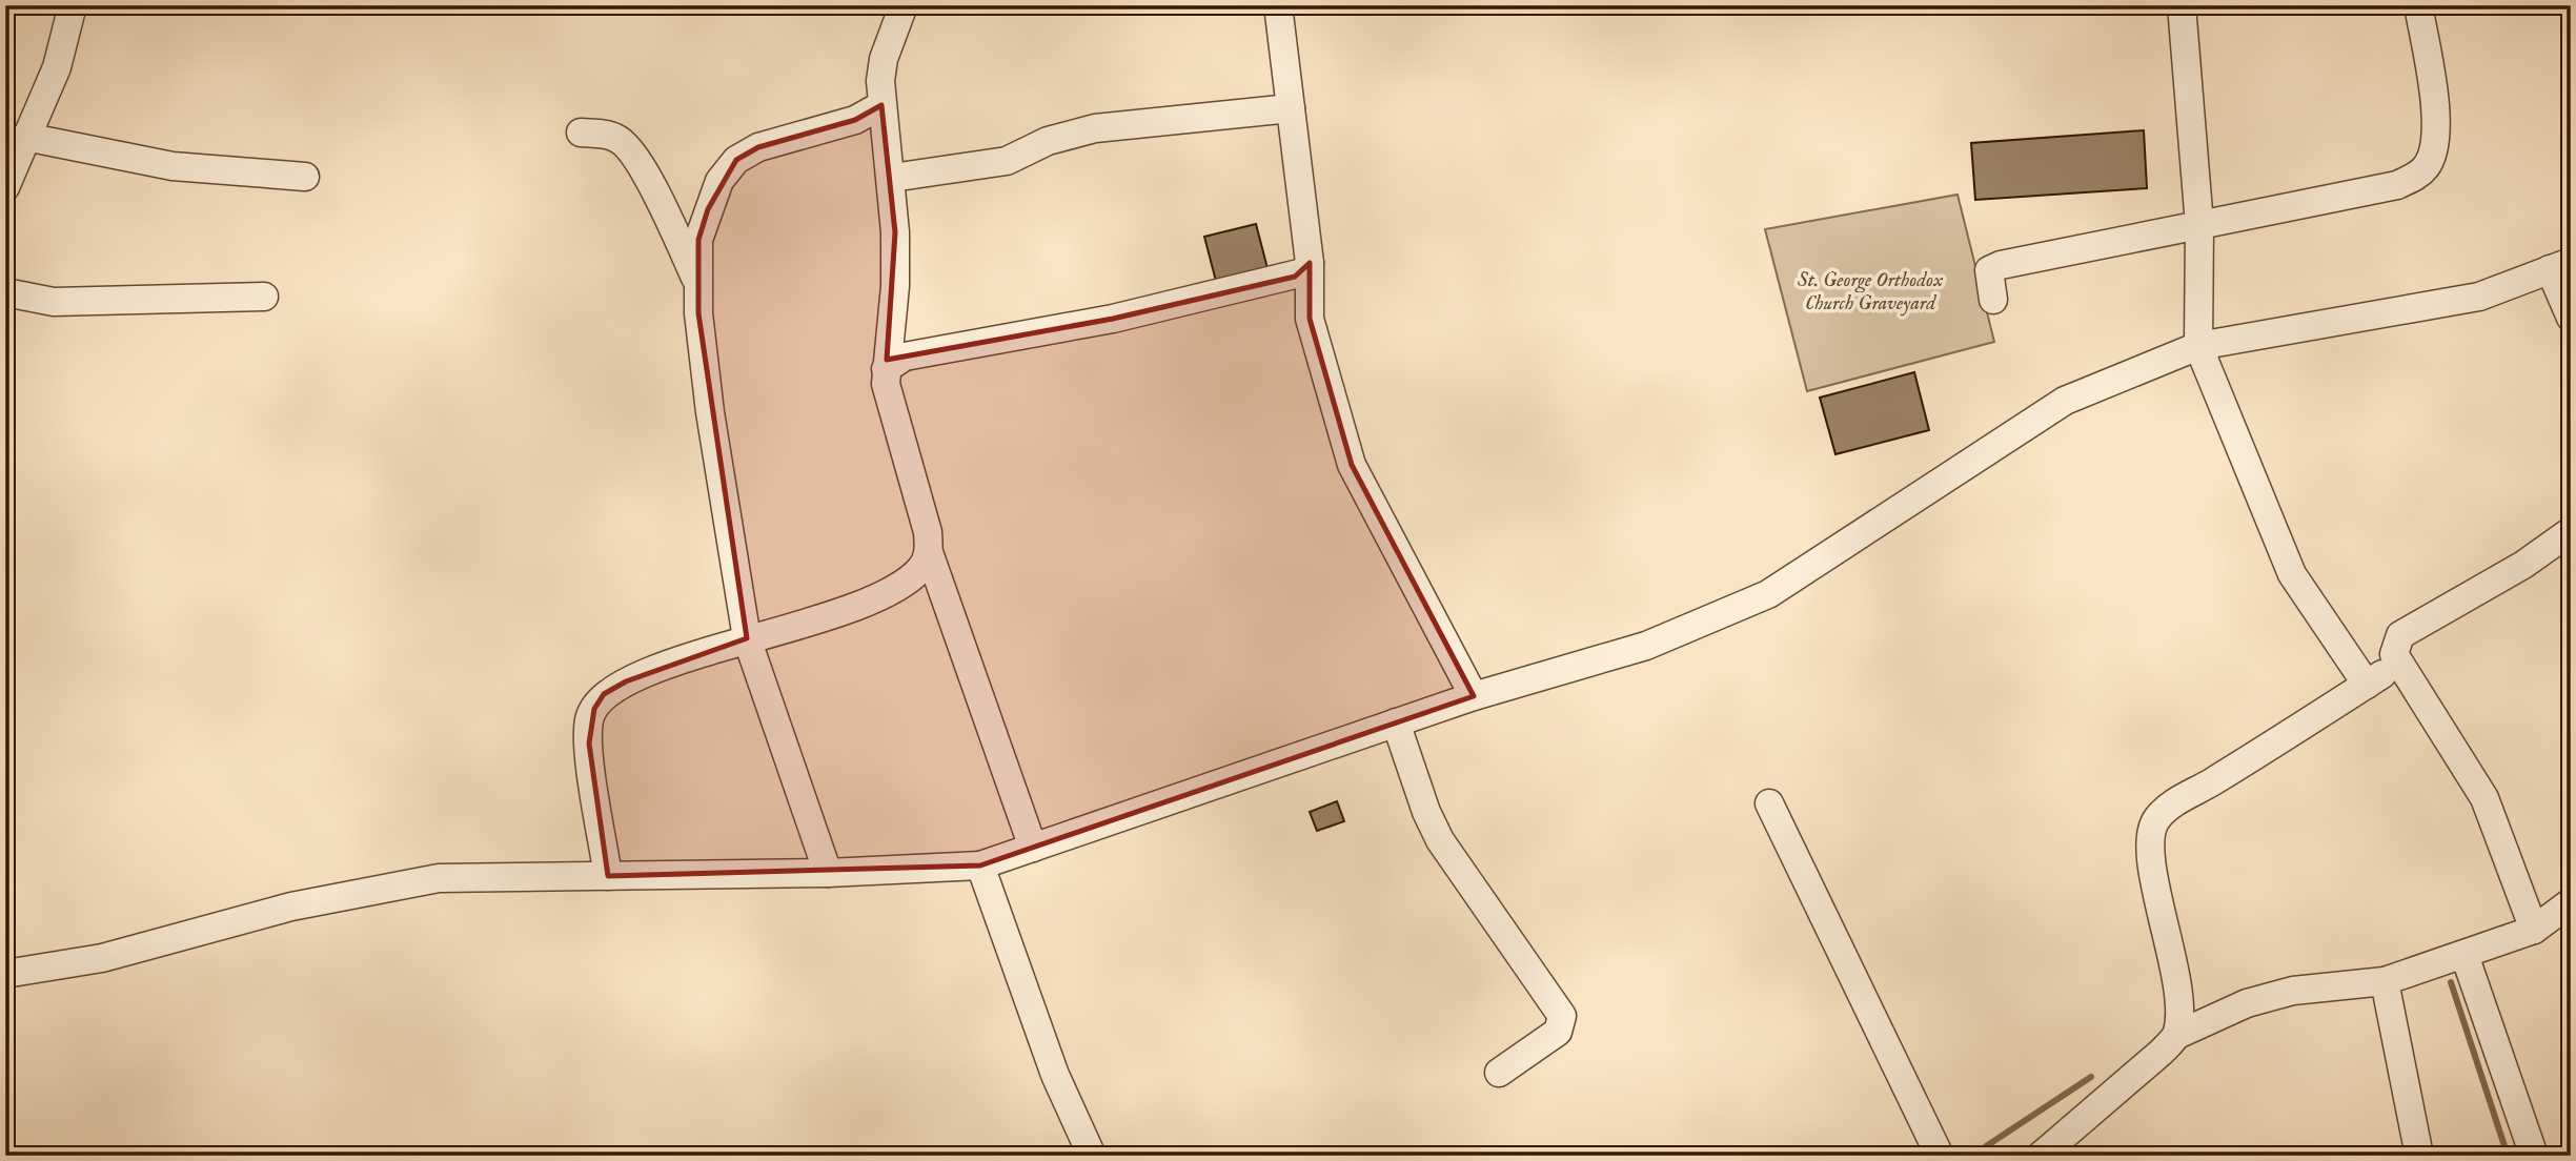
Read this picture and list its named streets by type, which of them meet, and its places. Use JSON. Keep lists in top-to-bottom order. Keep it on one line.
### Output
{"parks":["St. George Orthodox Church Graveyard"]}
